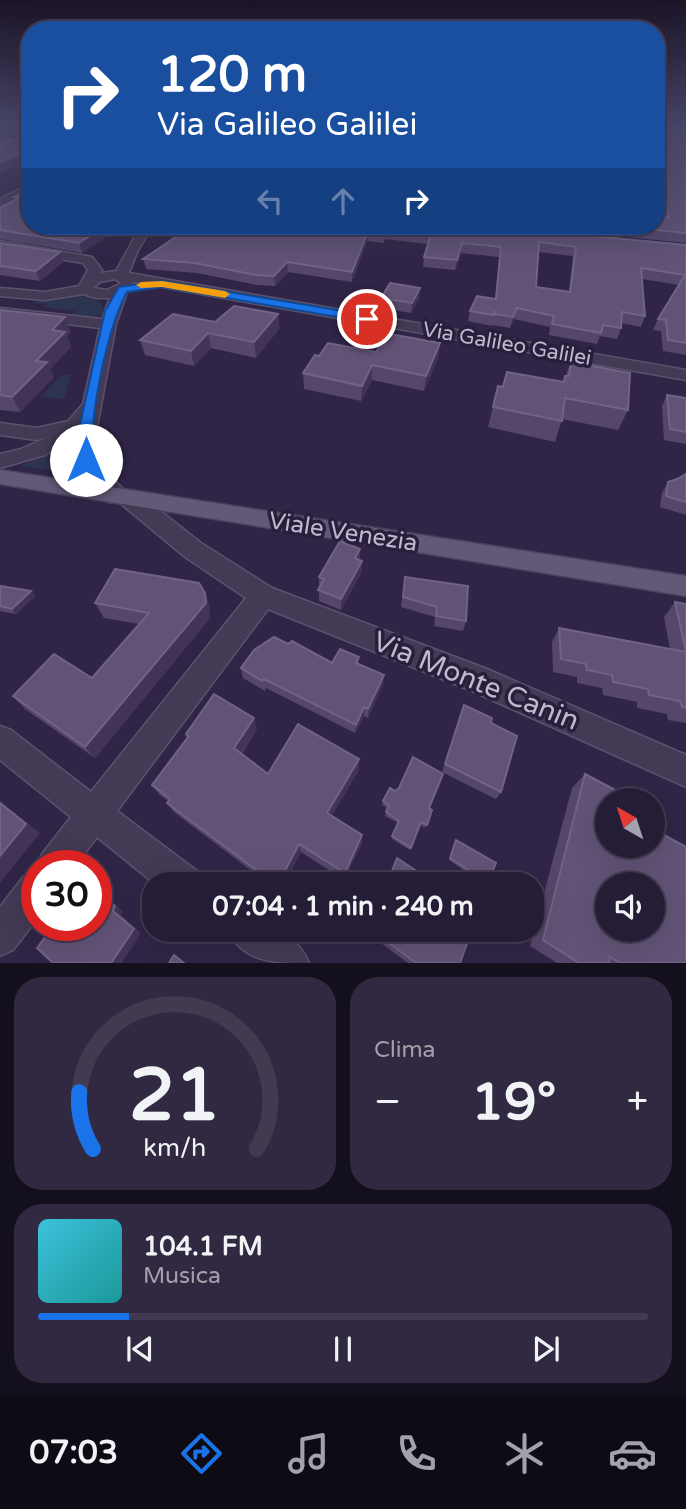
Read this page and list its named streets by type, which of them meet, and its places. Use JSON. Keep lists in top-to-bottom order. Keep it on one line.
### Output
{"streets":{"main road":["Viale Venezia"],"street":["Via Galileo Galilei","Via Monte Canin"]},"crossings":[["Via Galileo Galilei","Via Monte Canin"],["Viale Venezia","Via Monte Canin"]],"north":"top left","page":{"turn":["120 m","Via Galileo Galilei"],"limit":"30","trip":"07:04 · 1 min · 240 m","tile":"Clima","heat":["−","19°","+"],"song":["104.1 FM","Musica"],"tabs":"07:03","gauge":["21","km/h"]}}
